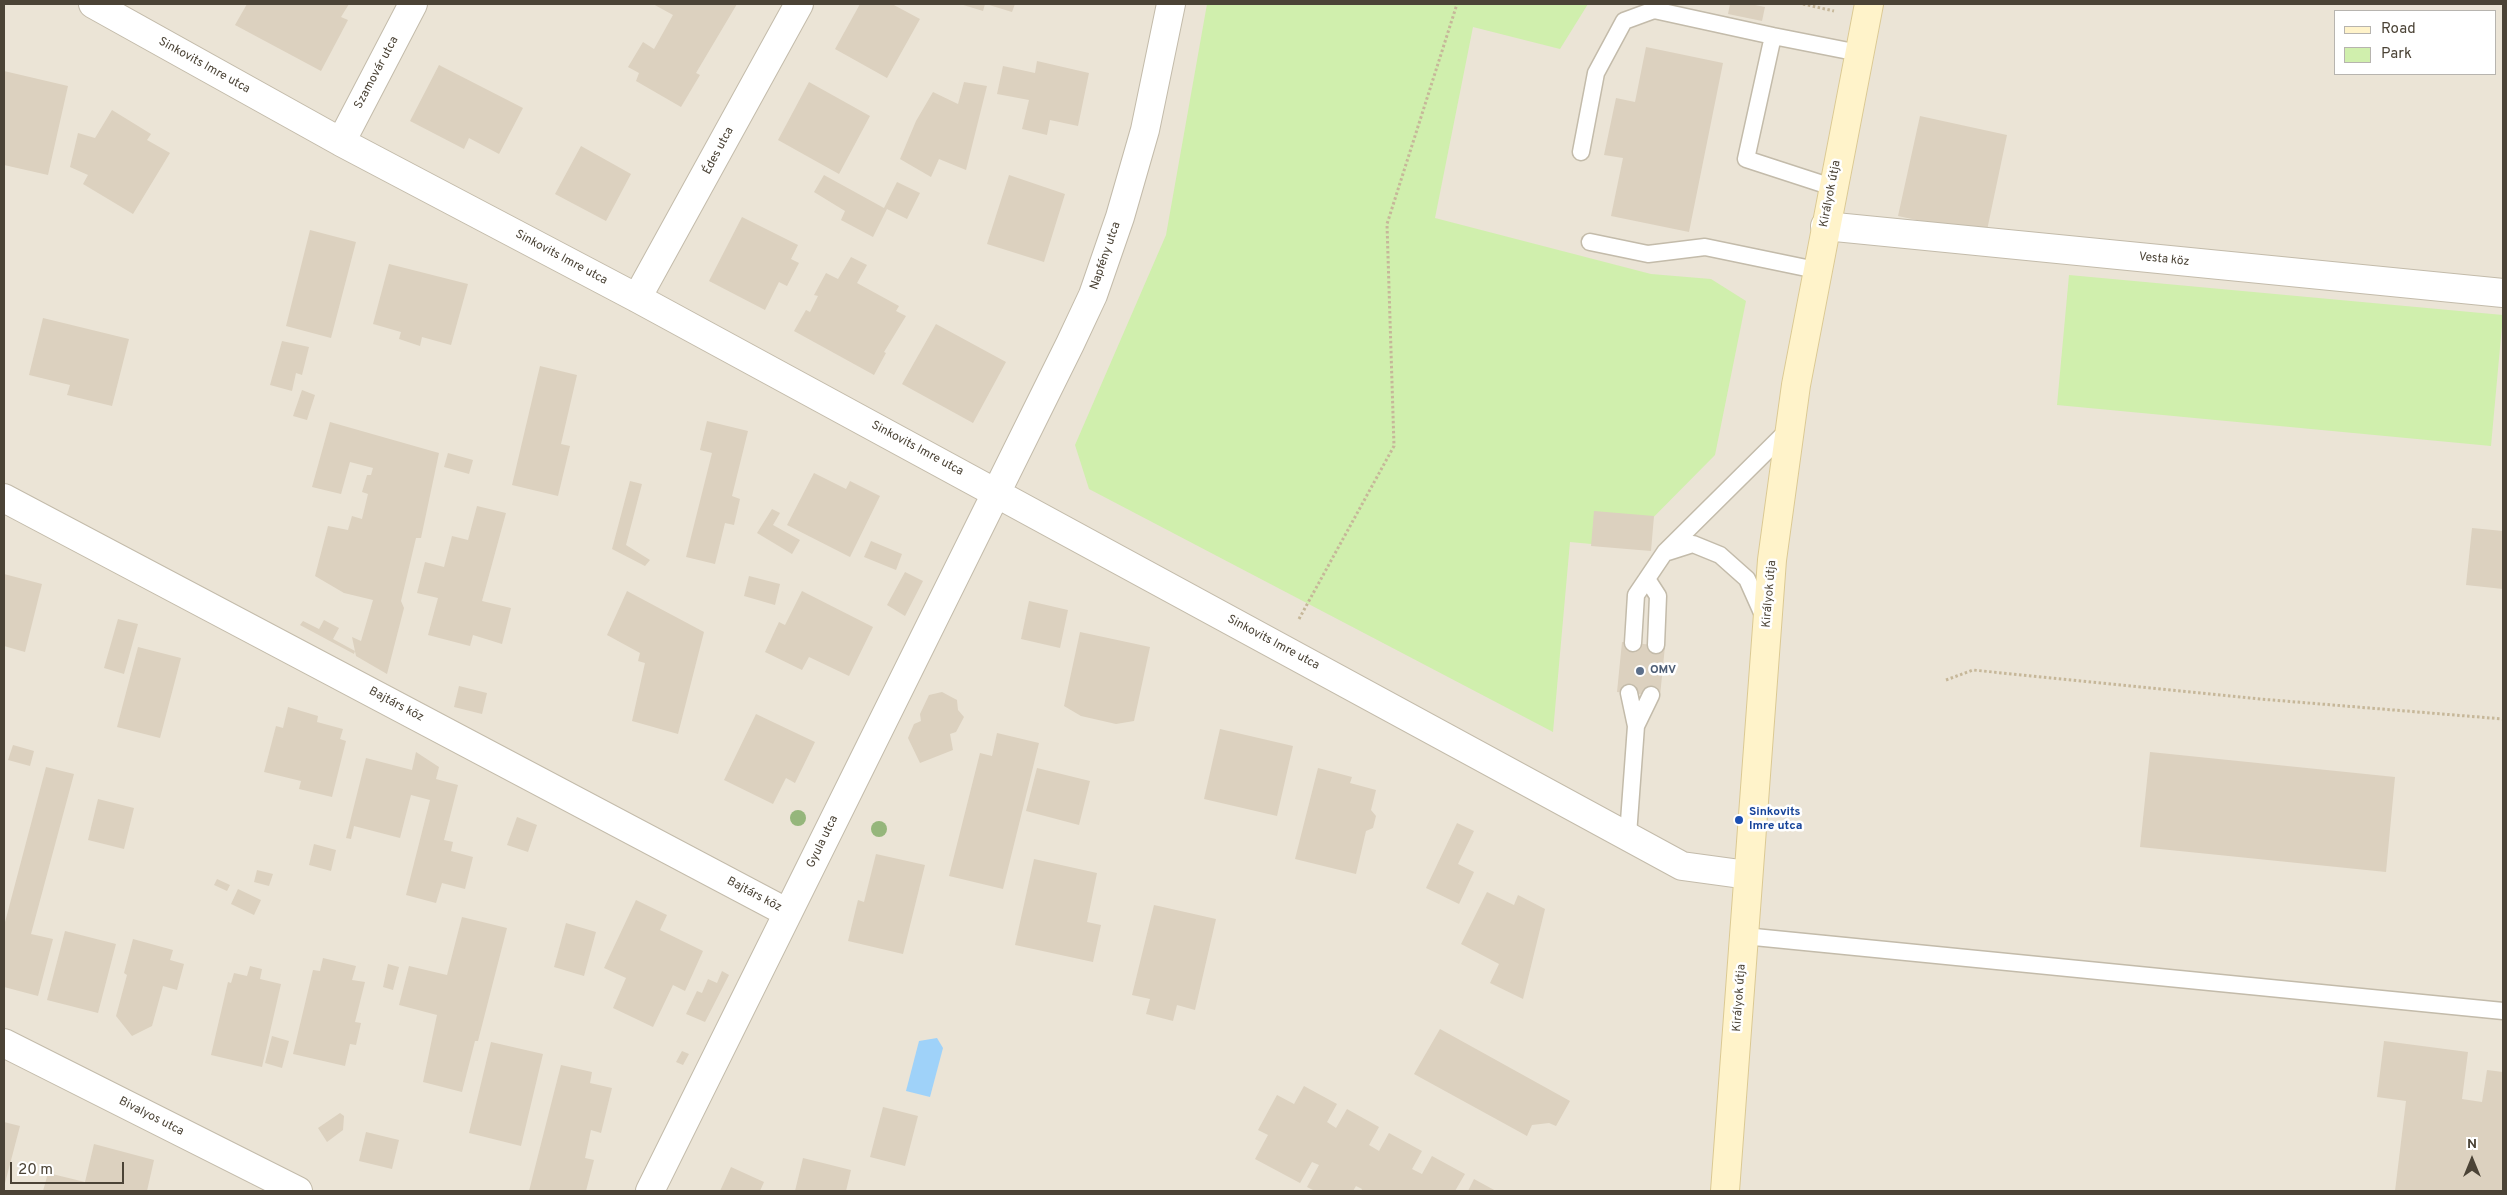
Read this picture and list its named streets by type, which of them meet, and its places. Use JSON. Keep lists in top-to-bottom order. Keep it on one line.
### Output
{"streets":{"street":["Sinkovits Imre utca","Szamovár utca","Édes utca","Királyok útja","Napfény utca","Vesta köz","Bajtárs köz","Gyula utca","Bivalyos utca"]},"crossings":[["Sinkovits Imre utca","Szamovár utca"],["Sinkovits Imre utca","Édes utca"],["Sinkovits Imre utca","Királyok útja"],["Sinkovits Imre utca","Napfény utca"],["Sinkovits Imre utca","Gyula utca"],["Királyok útja","Vesta köz"],["Napfény utca","Gyula utca"],["Bajtárs köz","Gyula utca"]],"places":["OMV","Sinkovits Imre utca"],"legend":["Road","Park"],"scale_bar":"20 m","north":"top"}
